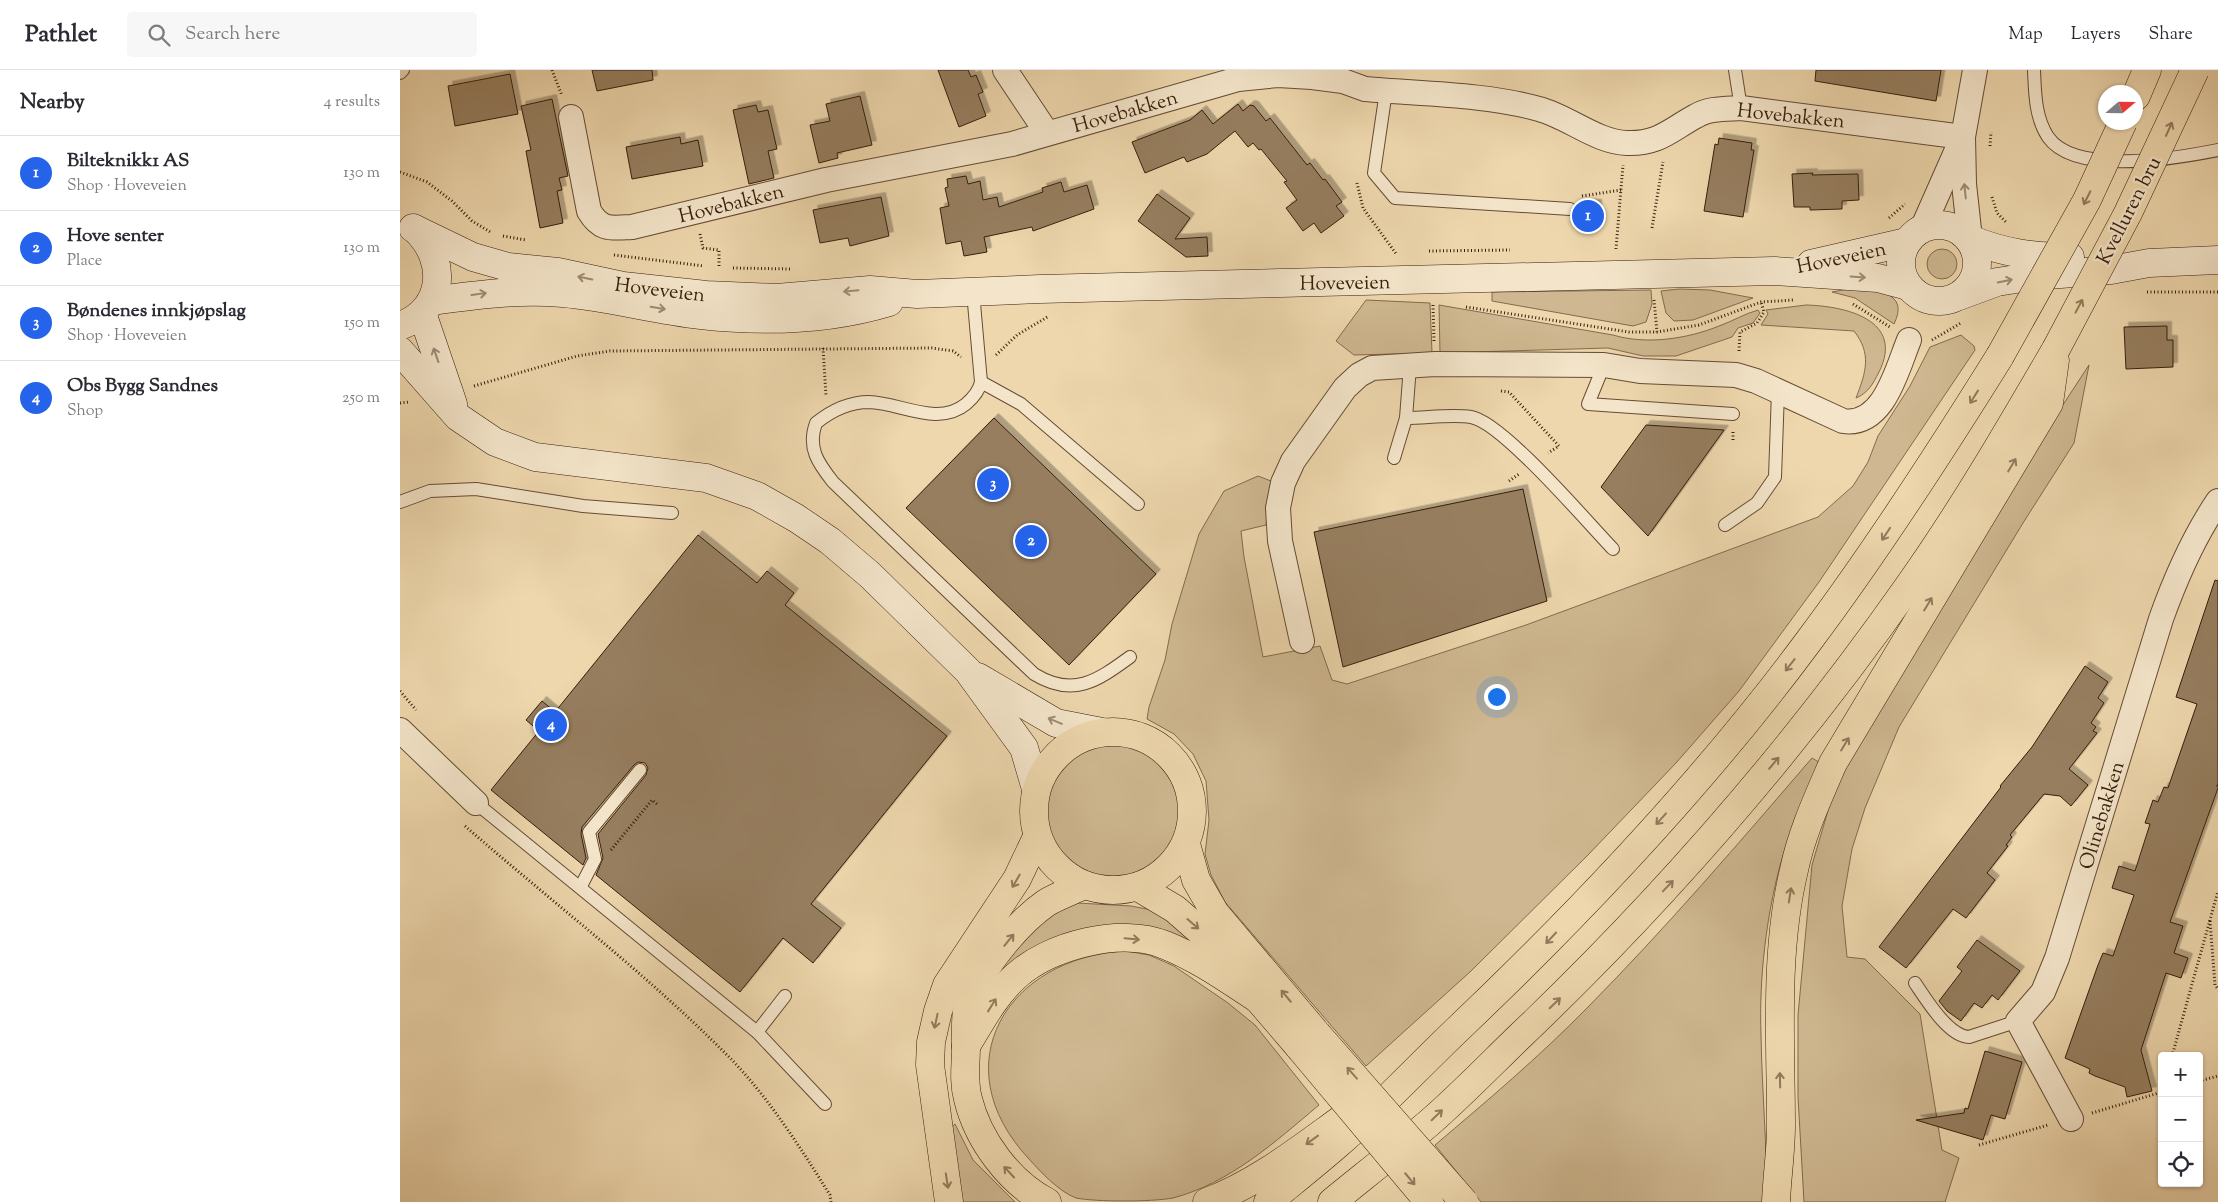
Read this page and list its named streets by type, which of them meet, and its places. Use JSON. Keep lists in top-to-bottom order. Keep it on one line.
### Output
{"streets":{"main road":["Kvelluren bru","Hoveveien"],"street":["Hovebakken","Olinebakken"]},"north":"right","page":{"header":"Pathlet","search":"Search here","nav":["Map","Layers","Share"],"heading":["Nearby","4 results"],"list":[{"mark":"1","name":"Bilteknikk1 AS","note":"Shop · Hoveveien","value":"130 m"},{"mark":"2","name":"Hove senter","note":"Place","value":"130 m"},{"mark":"3","name":"Bøndenes innkjøpslag","note":"Shop · Hoveveien","value":"150 m"},{"mark":"4","name":"Obs Bygg Sandnes","note":"Shop","value":"250 m"}],"pins":["1","3","2","4"],"map_buttons":["+","−"]}}
